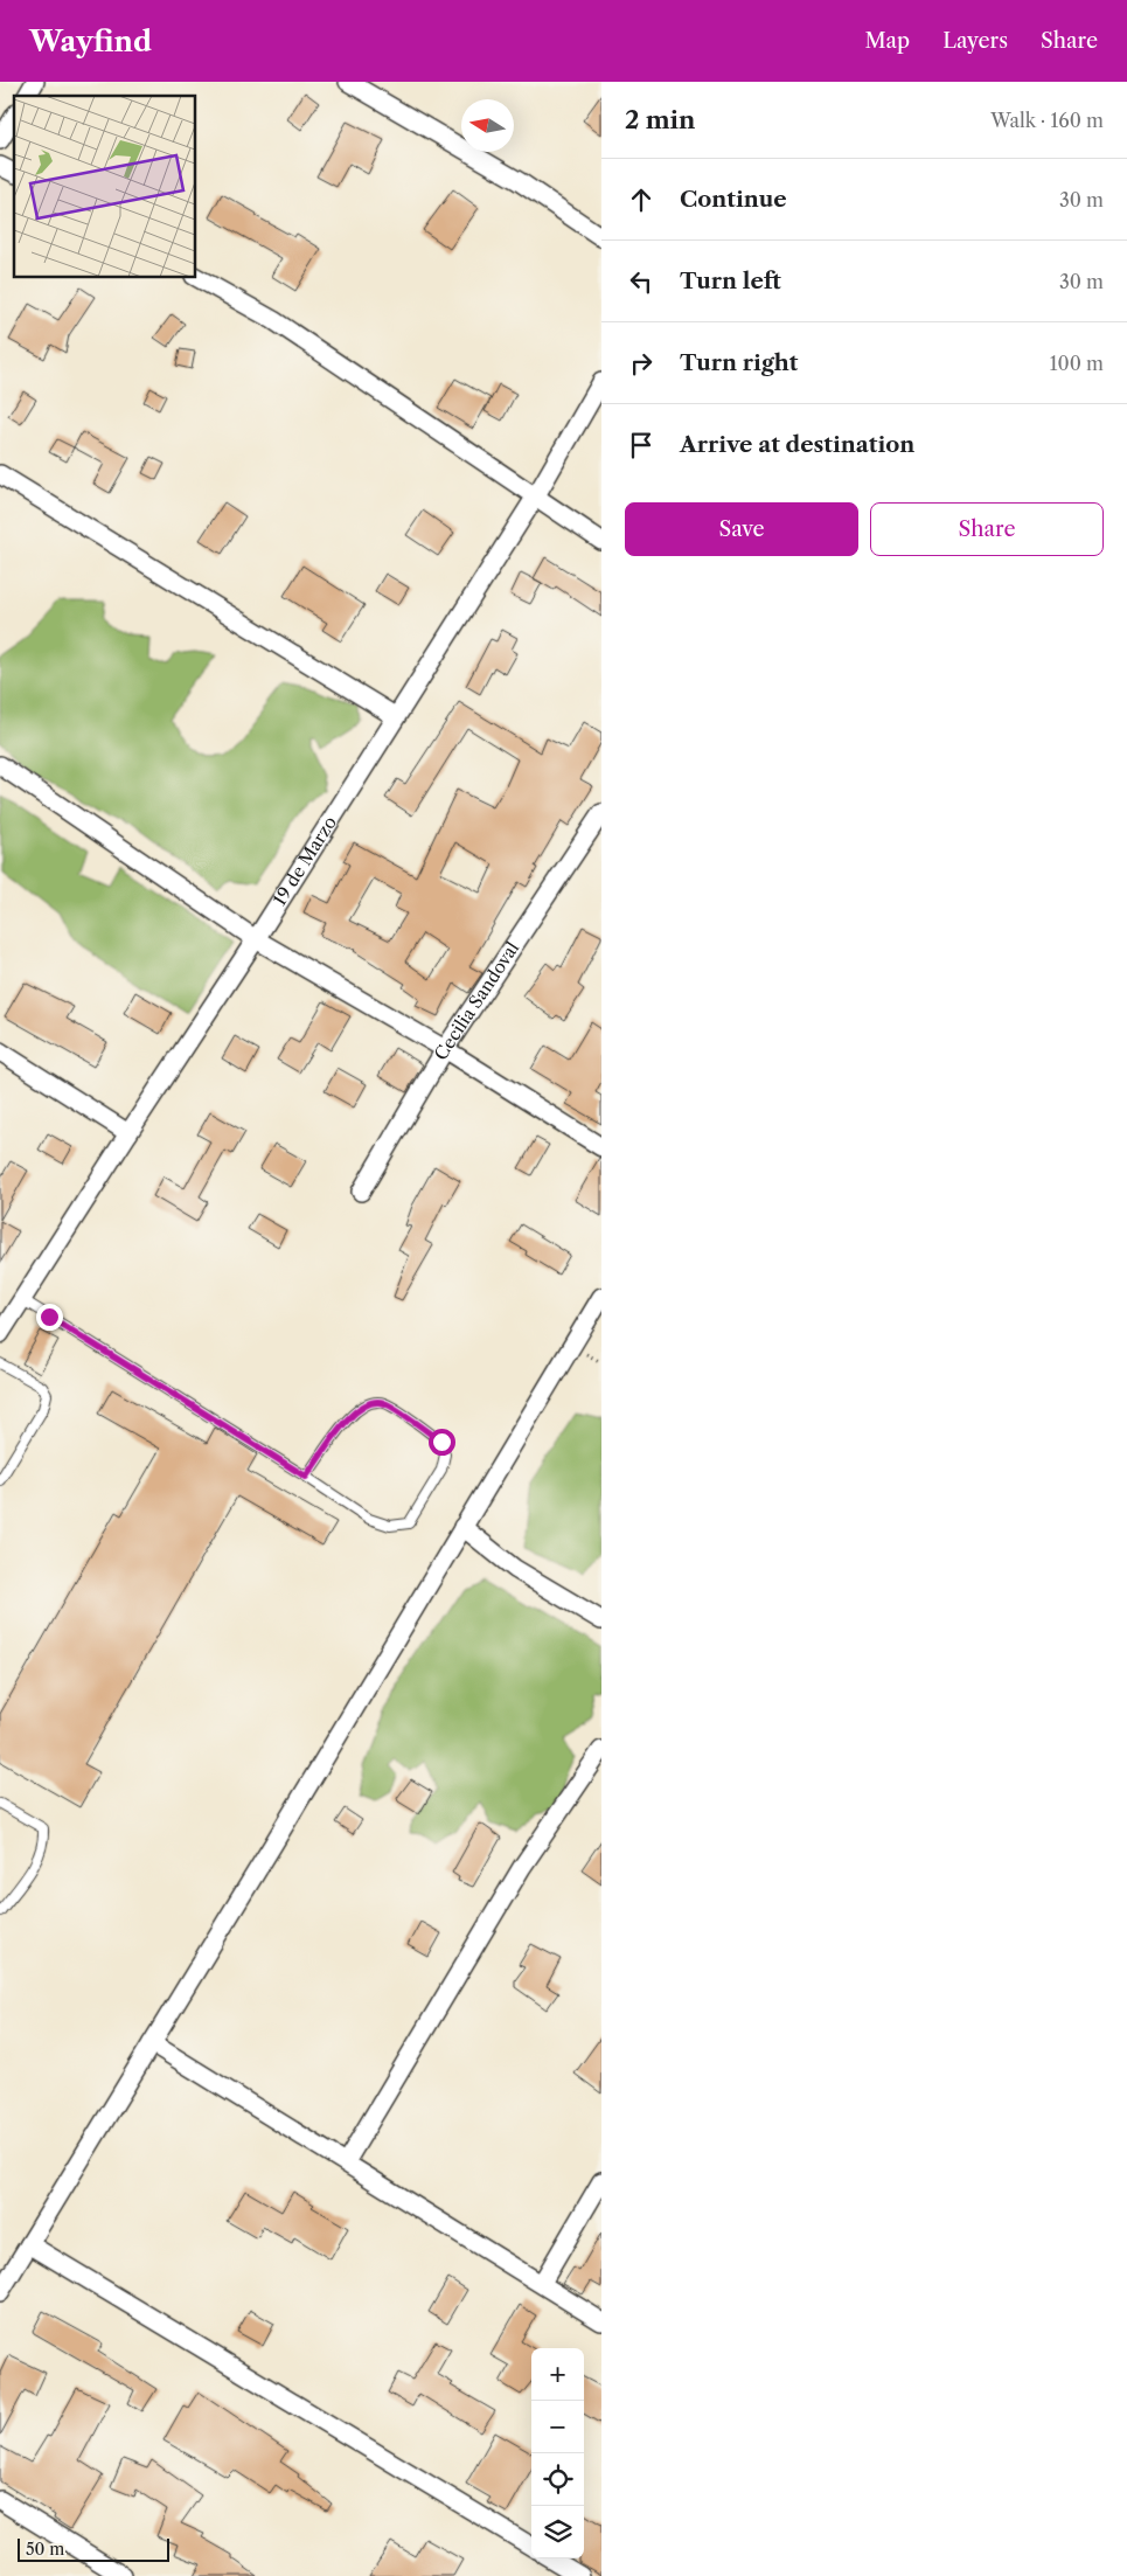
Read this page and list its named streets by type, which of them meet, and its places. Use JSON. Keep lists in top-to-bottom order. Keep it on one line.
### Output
{"streets":{"street":["19 de Marzo","Cecilia Sandoval"]},"scale_bar":"50 m","north":"left","page":{"header":"Wayfind","nav":["Map","Layers","Share"],"heading":["2 min","Walk · 160 m"],"list":[["Continue","30 m"],["Turn left","30 m"],["Turn right","100 m"],"Arrive at destination"],"buttons":["Save","Share"],"map_buttons":["+","−"],"scale":"50 m"}}
